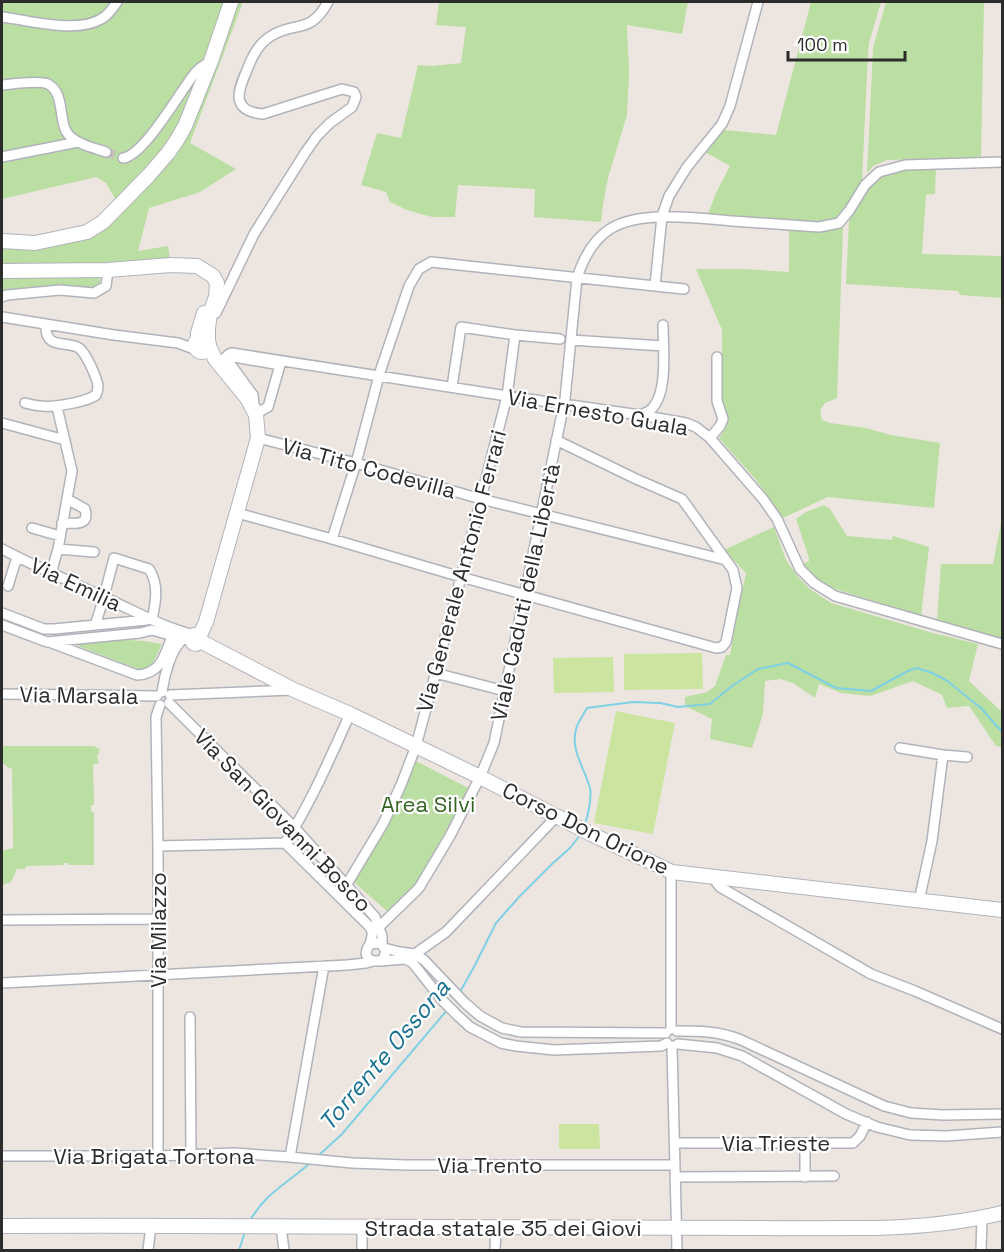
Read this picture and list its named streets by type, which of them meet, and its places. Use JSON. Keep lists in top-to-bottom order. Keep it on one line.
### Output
{"streets":{"street":["Via Ernesto Guala","Via Tito Codevilla","Via Generale Antonio Ferrari","Via Emilia","Viale Caduti della Libertà","Via Marsala","Via San Giovanni Bosco","Corso Don Orione","Via Milazzo","Via Trieste","Via Brigata Tortona","Via Trento","Strada statale 35 dei Giovi"]},"crossings":[["Via Ernesto Guala","Via Generale Antonio Ferrari"],["Via Ernesto Guala","Viale Caduti della Libertà"],["Via Tito Codevilla","Via Generale Antonio Ferrari"],["Via Tito Codevilla","Viale Caduti della Libertà"],["Via Generale Antonio Ferrari","Via San Giovanni Bosco"],["Via Generale Antonio Ferrari","Corso Don Orione"],["Via Emilia","Corso Don Orione"],["Via Emilia","Via Milazzo"],["Viale Caduti della Libertà","Via San Giovanni Bosco"],["Viale Caduti della Libertà","Corso Don Orione"],["Via Marsala","Via San Giovanni Bosco"],["Via Marsala","Corso Don Orione"],["Via Marsala","Via Milazzo"],["Via San Giovanni Bosco","Via Milazzo"],["Corso Don Orione","Via Milazzo"],["Via Milazzo","Via Brigata Tortona"],["Via Brigata Tortona","Via Trento"]],"water":["Torrente Ossona"],"parks":["Area Silvi"],"scale_bar":"100 m"}
